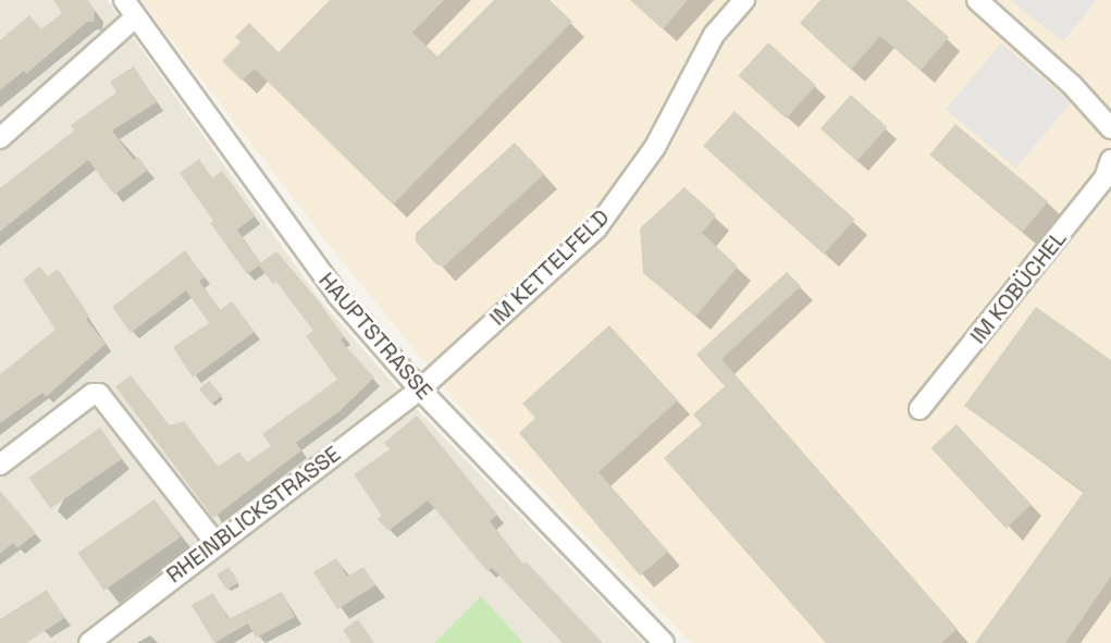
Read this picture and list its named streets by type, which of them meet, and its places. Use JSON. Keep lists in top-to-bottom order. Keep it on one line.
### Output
{"streets":{"street":["IM KETTELFELD","IM KOBÜCHEL","HAUPTSTRASSE","RHEINBLICKSTRASSE"]},"crossings":[["IM KETTELFELD","HAUPTSTRASSE"],["IM KETTELFELD","RHEINBLICKSTRASSE"],["HAUPTSTRASSE","RHEINBLICKSTRASSE"]]}
